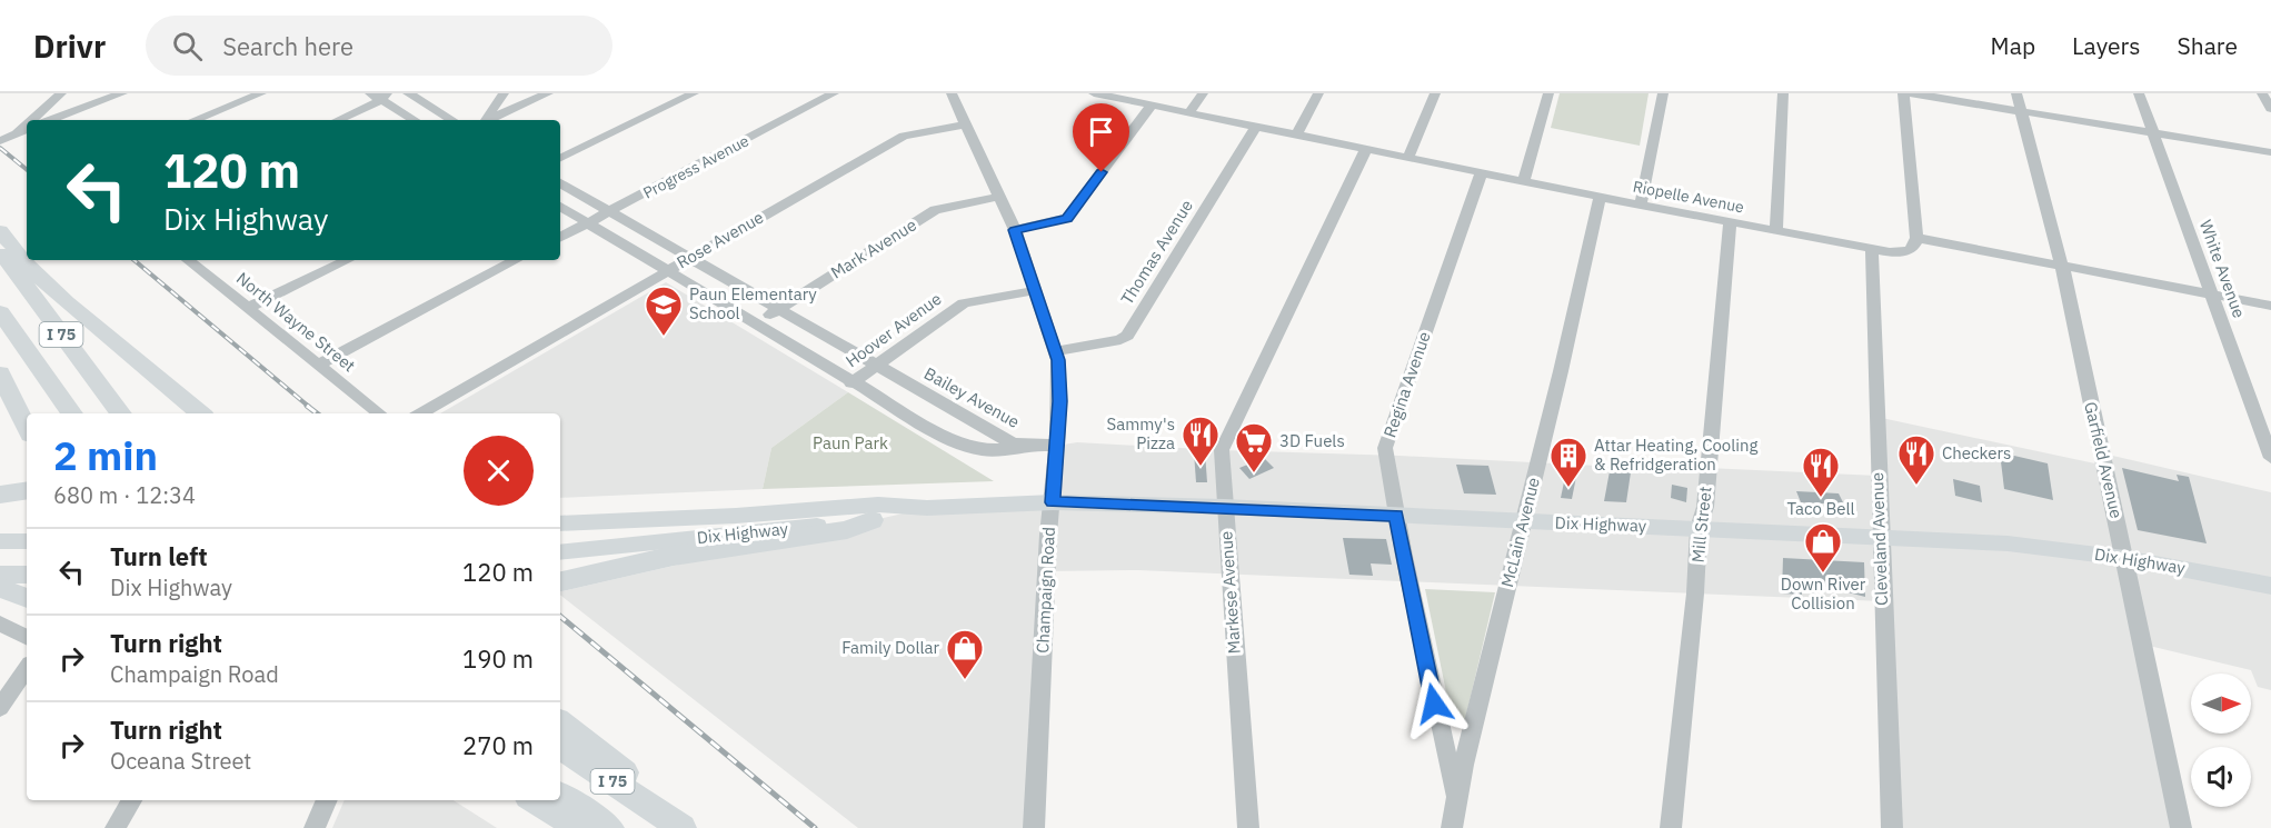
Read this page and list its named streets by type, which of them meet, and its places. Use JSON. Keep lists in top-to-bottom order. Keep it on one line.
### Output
{"streets":{"highway":["I 75"],"main road":["Dix Highway"],"street":["Progress Avenue","Riopelle Avenue","Rose Avenue","Mark Avenue","Thomas Avenue","White Avenue","North Wayne Street","Hoover Avenue","Regina Avenue","Bailey Avenue","Garfield Avenue","Mill Street","McLain Avenue","Cleveland Avenue","Champaign Road","Markese Avenue"]},"crossings":[["Progress Avenue","Bailey Avenue"],["Riopelle Avenue","Thomas Avenue"],["Riopelle Avenue","Regina Avenue"],["Riopelle Avenue","Mill Street"],["Riopelle Avenue","McLain Avenue"],["Riopelle Avenue","Cleveland Avenue"],["Riopelle Avenue","Markese Avenue"],["Rose Avenue","Bailey Avenue"],["Rose Avenue","Champaign Road"],["Mark Avenue","Bailey Avenue"],["Mark Avenue","Champaign Road"],["Thomas Avenue","Champaign Road"],["Hoover Avenue","Bailey Avenue"],["Hoover Avenue","Champaign Road"],["Regina Avenue","Dix Highway"],["Regina Avenue","McLain Avenue"],["Bailey Avenue","Champaign Road"],["Garfield Avenue","Dix Highway"],["Dix Highway","Mill Street"],["Dix Highway","McLain Avenue"],["Dix Highway","Cleveland Avenue"],["Dix Highway","Champaign Road"],["Dix Highway","Markese Avenue"]],"parks":["Paun Park"],"places":{"school or university":["Paun Elementary School"],"restaurant":["Sammy's Pizza","Checkers","Taco Bell"],"supermarket":["3D Fuels"],"building":["Attar Heating, Cooling & Refridgeration"],"shop":["Down River Collision","Family Dollar"]},"north":"right","page":{"header":"Drivr","search":"Search here","nav":["Map","Layers","Share"],"turn":["120 m","Dix Highway"],"heading":["2 min","680 m · 12:34"],"list":[{"name":"Turn left","note":"Dix Highway","value":"120 m"},{"name":"Turn right","note":"Champaign Road","value":"190 m"},{"name":"Turn right","note":"Oceana Street","value":"270 m"}]}}
